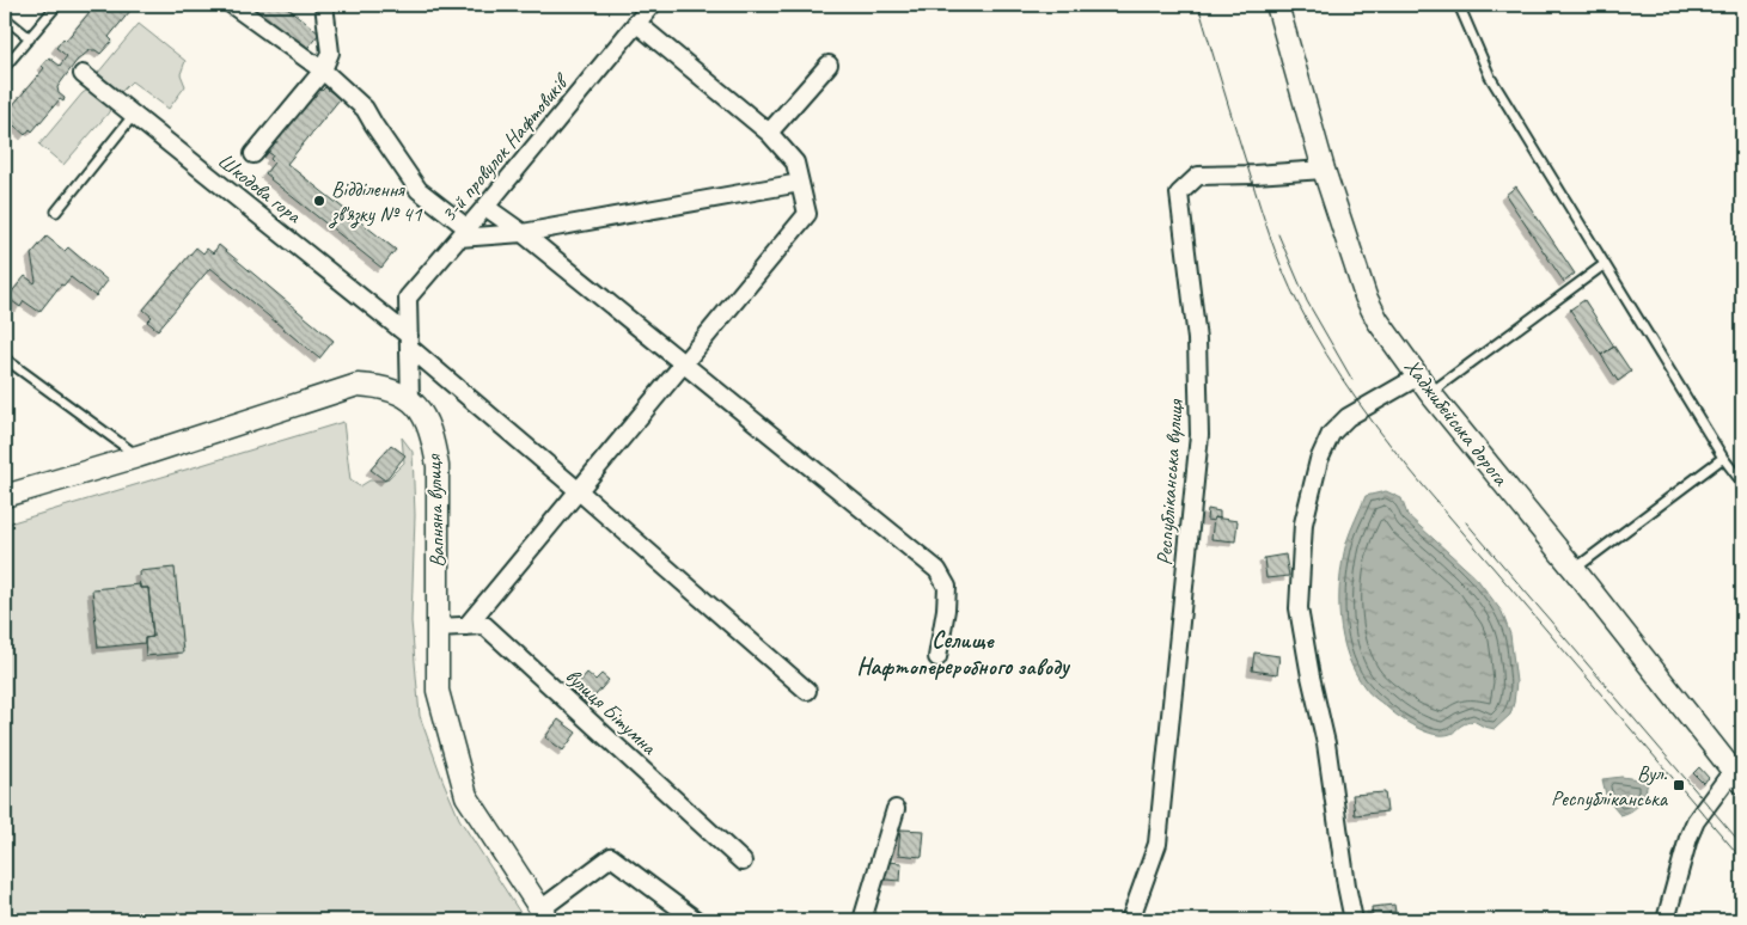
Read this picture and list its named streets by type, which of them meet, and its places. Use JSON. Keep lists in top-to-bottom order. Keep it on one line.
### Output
{"streets":{"street":["3-й провулок Нафтовиків","Шкодова гора","Хаджибейська дорога","Республіканська вулиця","Вапняна вулиця","вулиця Бітумна"]},"crossings":[["3-й провулок Нафтовиків","Шкодова гора"],["3-й провулок Нафтовиків","Вапняна вулиця"],["Хаджибейська дорога","Республіканська вулиця"],["Вапняна вулиця","вулиця Бітумна"]],"districts":["Селище Нафтопереробного заводу"],"places":{"other":["Відділення зв'язку № 41"],"transit":["Вул. Республіканська"]}}
